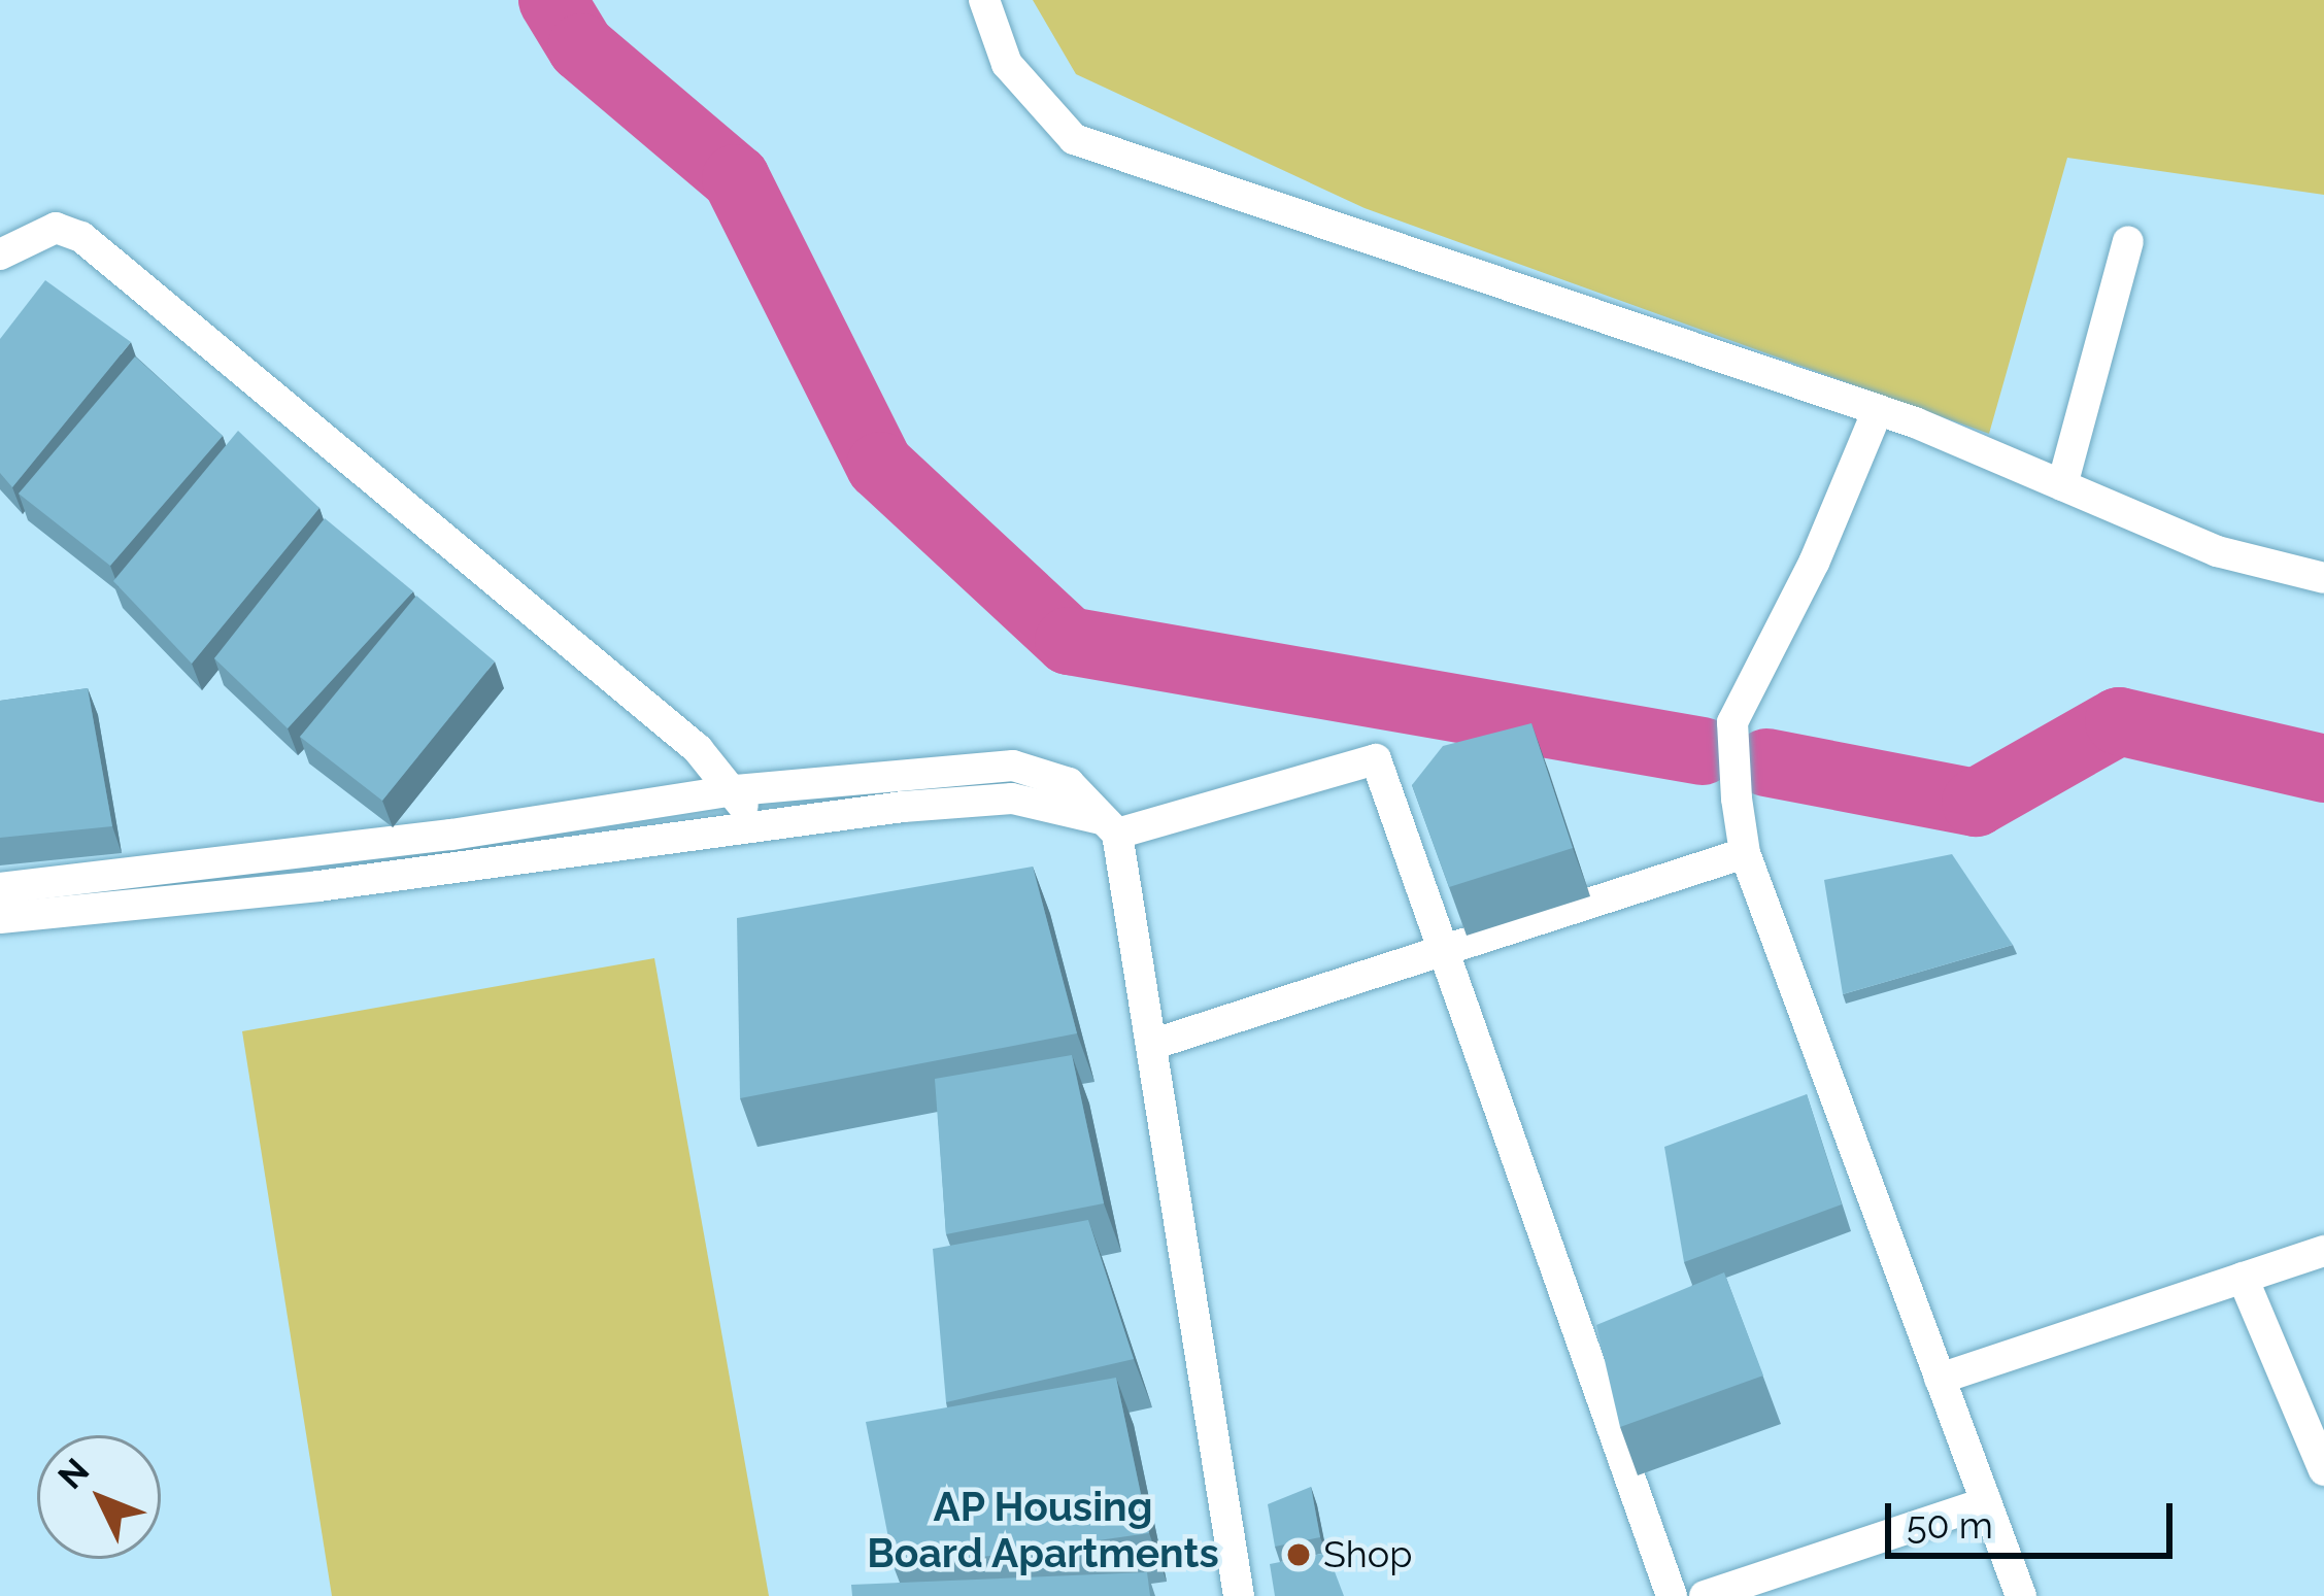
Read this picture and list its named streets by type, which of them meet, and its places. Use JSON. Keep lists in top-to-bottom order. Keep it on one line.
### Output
{"districts":["AP Housing Board Apartments"],"places":["Shop"],"scale_bar":"50 m","north":"top left"}
